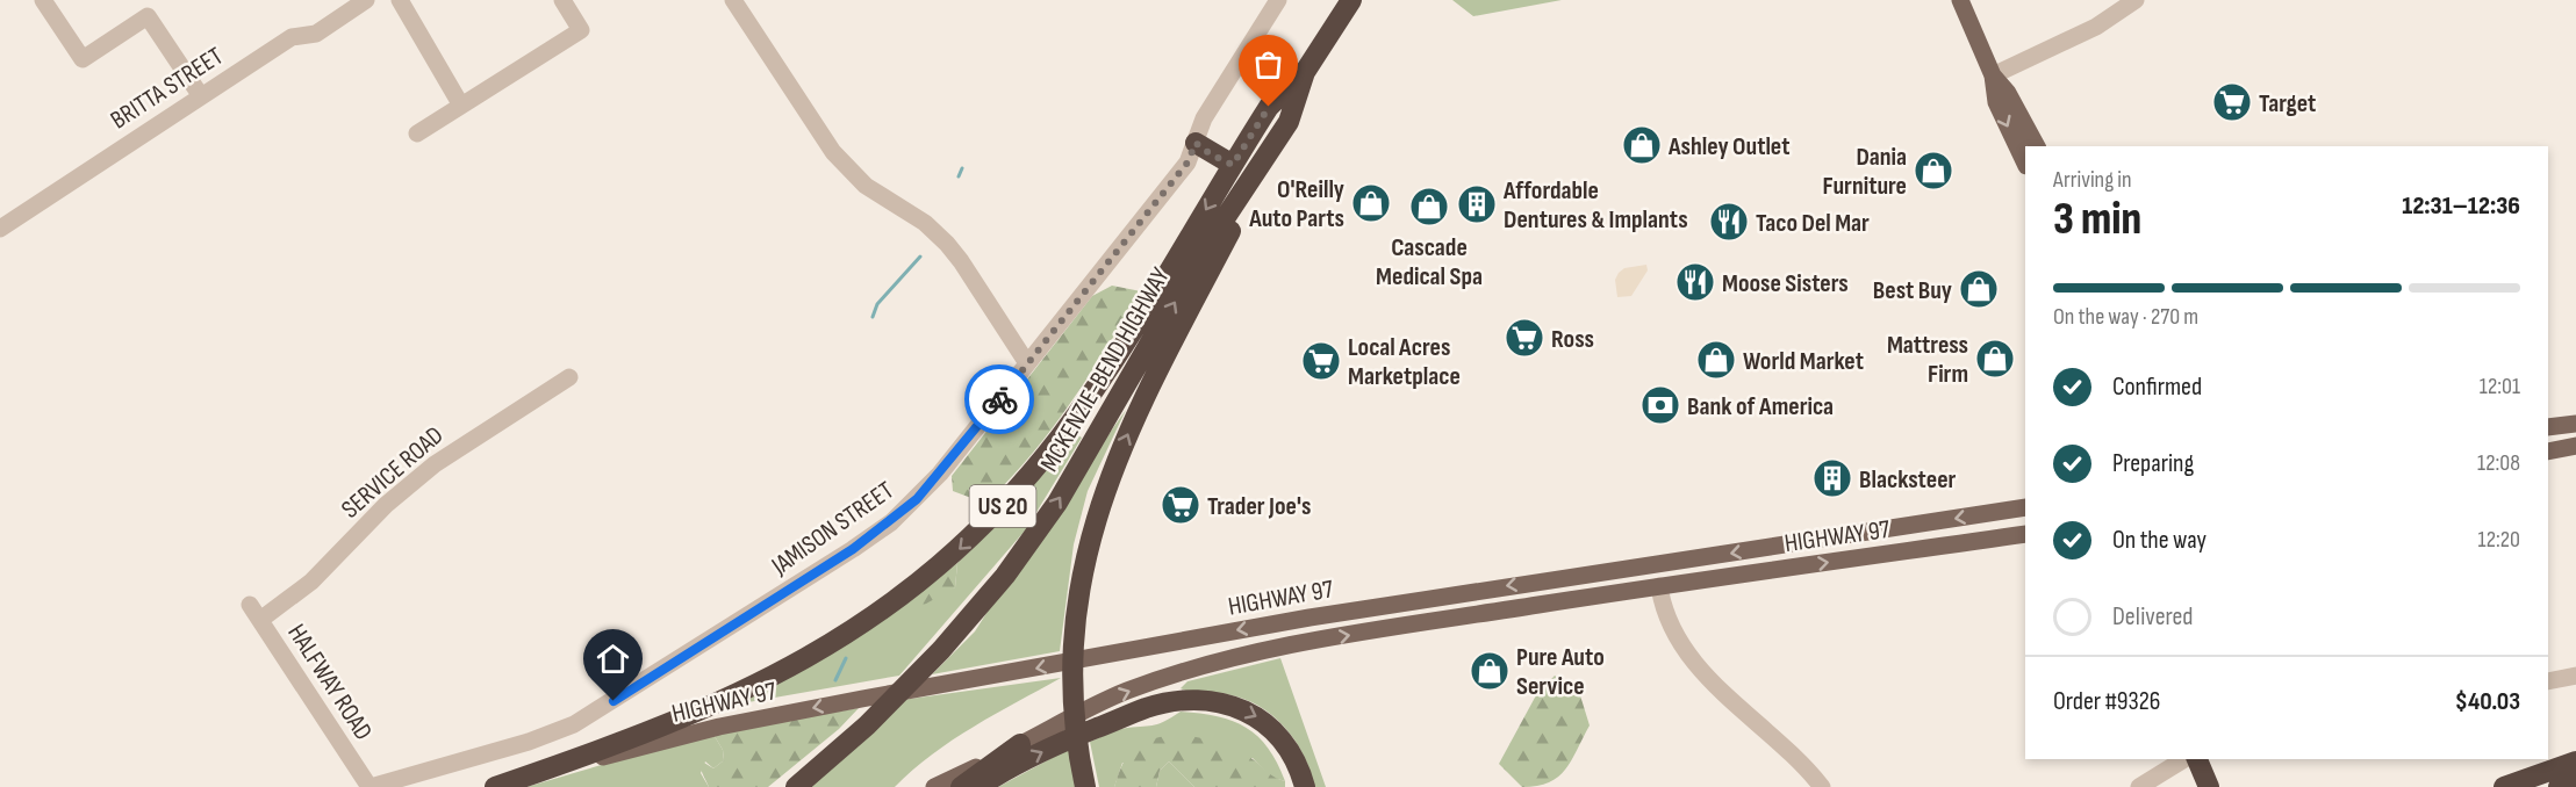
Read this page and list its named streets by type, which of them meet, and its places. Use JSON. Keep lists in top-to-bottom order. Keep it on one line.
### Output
{"streets":{"highway":["MCKENZIE-BEND HIGHWAY","US 20"],"main road":["HIGHWAY 97"],"street":["BRITTA STREET","SERVICE ROAD","JAMISON STREET","HALFWAY ROAD"]},"crossings":[["MCKENZIE-BEND HIGHWAY","HIGHWAY 97"],["SERVICE ROAD","HALFWAY ROAD"],["JAMISON STREET","HALFWAY ROAD"]],"places":{"supermarket":["Target","Ross","Local Acres Marketplace","Trader Joe's"],"shop":["Ashley Outlet","Dania Furniture","O'Reilly Auto Parts","Cascade Medical Spa","Best Buy","Mattress Firm","World Market","Pure Auto Service"],"building":["Affordable Dentures & Implants","Blacksteer"],"restaurant":["Taco Del Mar","Moose Sisters"],"bank":["Bank of America"]},"page":{"heading":["3 min","Arriving in","12:31–12:36"],"panel":["Order #9326","$40.03"],"bar":"On the way · 270 m","list":[["Confirmed","12:01"],["Preparing","12:08"],["On the way","12:20"],"Delivered"]}}
